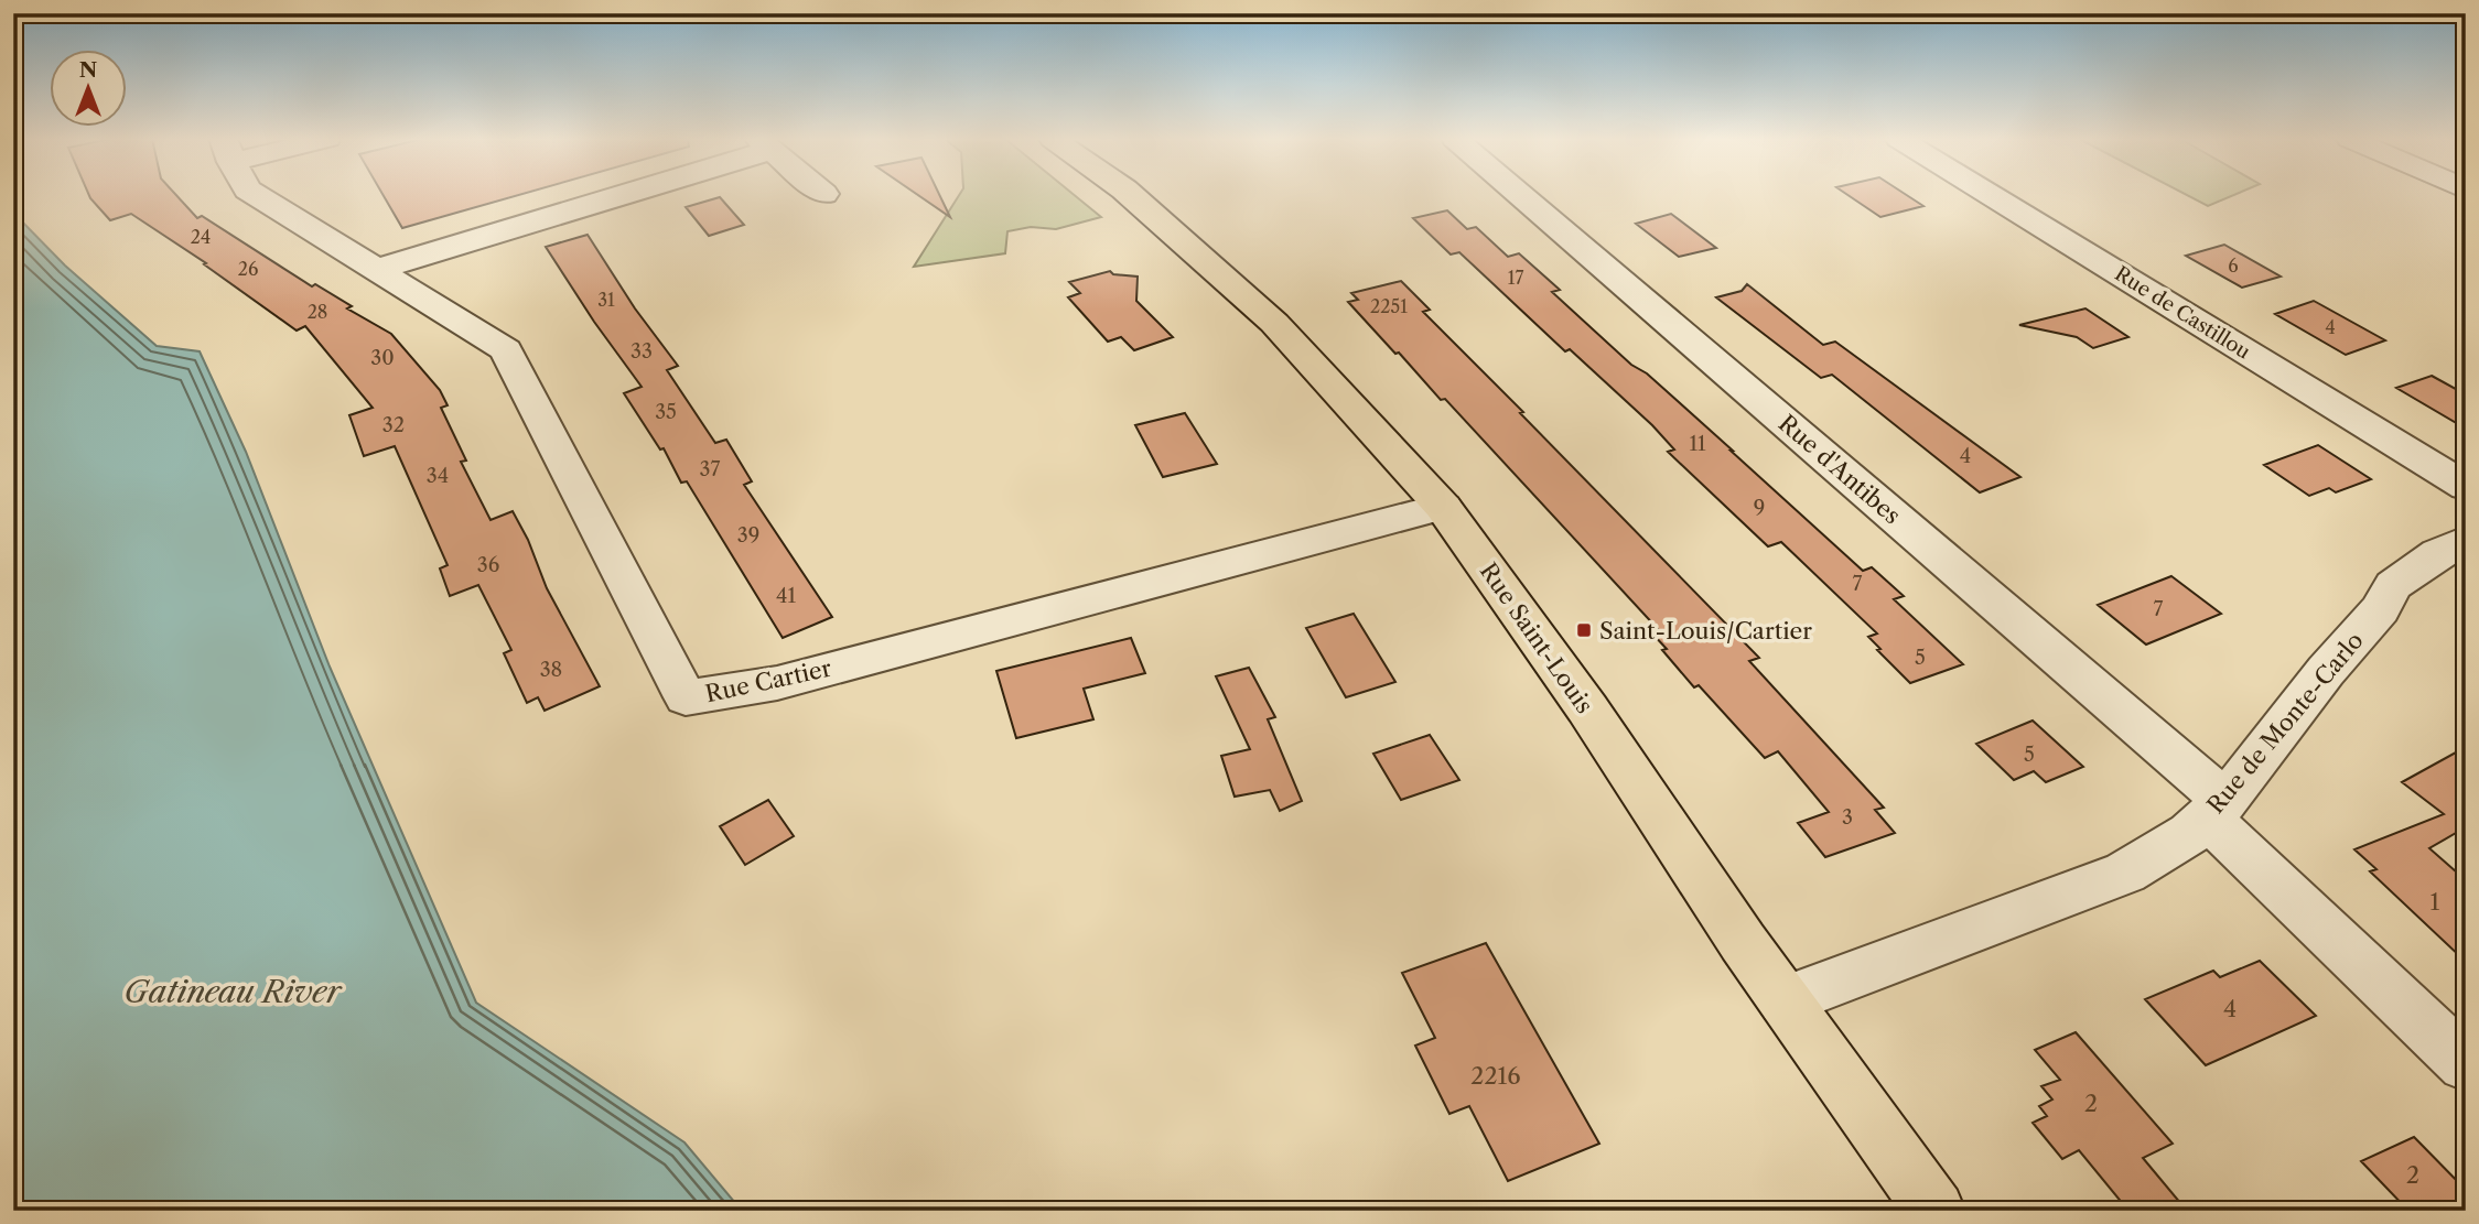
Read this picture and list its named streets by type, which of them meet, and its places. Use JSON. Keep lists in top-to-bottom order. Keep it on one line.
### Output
{"streets":{"main road":["Rue Saint-Louis"],"street":["Rue de Castillou","Rue d'Antibes","Rue Cartier","Rue de Monte-Carlo"]},"crossings":[["Rue d'Antibes","Rue de Monte-Carlo"],["Rue Saint-Louis","Rue Cartier"],["Rue Saint-Louis","Rue de Monte-Carlo"]],"water":["Gatineau River"],"places":{"transit":["Saint-Louis/Cartier"]},"house_numbers":["24","6","26","17","31","2251","28","4","33","30","35","32","11","4","37","34","9","39","36","7","41","7","5","38","5","3","1","4","2216","2","2"],"north":"top"}
